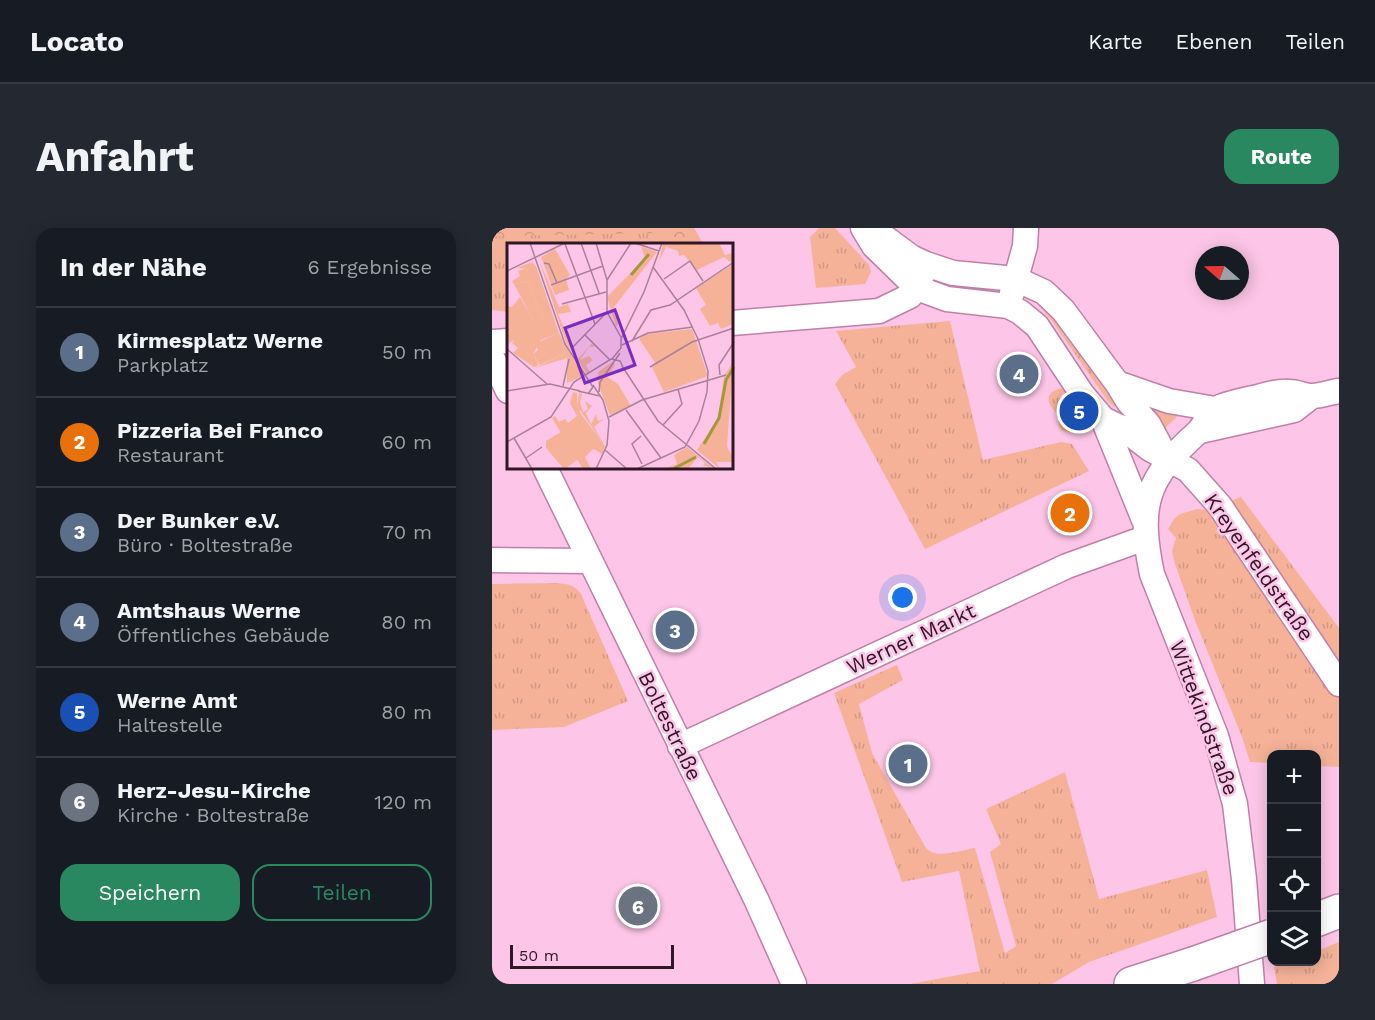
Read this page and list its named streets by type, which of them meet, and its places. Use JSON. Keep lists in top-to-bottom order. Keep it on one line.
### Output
{"streets":{"street":["Kreyenfeldstraße","Werner Markt","Wittekindstraße","Boltestraße"]},"crossings":[["Kreyenfeldstraße","Werner Markt"],["Kreyenfeldstraße","Wittekindstraße"],["Werner Markt","Wittekindstraße"],["Werner Markt","Boltestraße"]],"scale_bar":"50 m","north":"left","page":{"header":"Locato","nav":["Karte","Ebenen","Teilen"],"buttons":["Route",["Speichern","Teilen"]],"title":"Anfahrt","heading":["In der Nähe","6 Ergebnisse"],"list":[{"mark":"1","name":"Kirmesplatz Werne","note":"Parkplatz","value":"50 m"},{"mark":"2","name":"Pizzeria Bei Franco","note":"Restaurant","value":"60 m"},{"mark":"3","name":"Der Bunker e.V.","note":"Büro · Boltestraße","value":"70 m"},{"mark":"4","name":"Amtshaus Werne","note":"Öffentliches Gebäude","value":"80 m"},{"mark":"5","name":"Werne Amt","note":"Haltestelle","value":"80 m"},{"mark":"6","name":"Herz-Jesu-Kirche","note":"Kirche · Boltestraße","value":"120 m"}],"pins":["4","5","2","3","1","6"],"map_buttons":["+","−"],"scale":"50 m"}}
